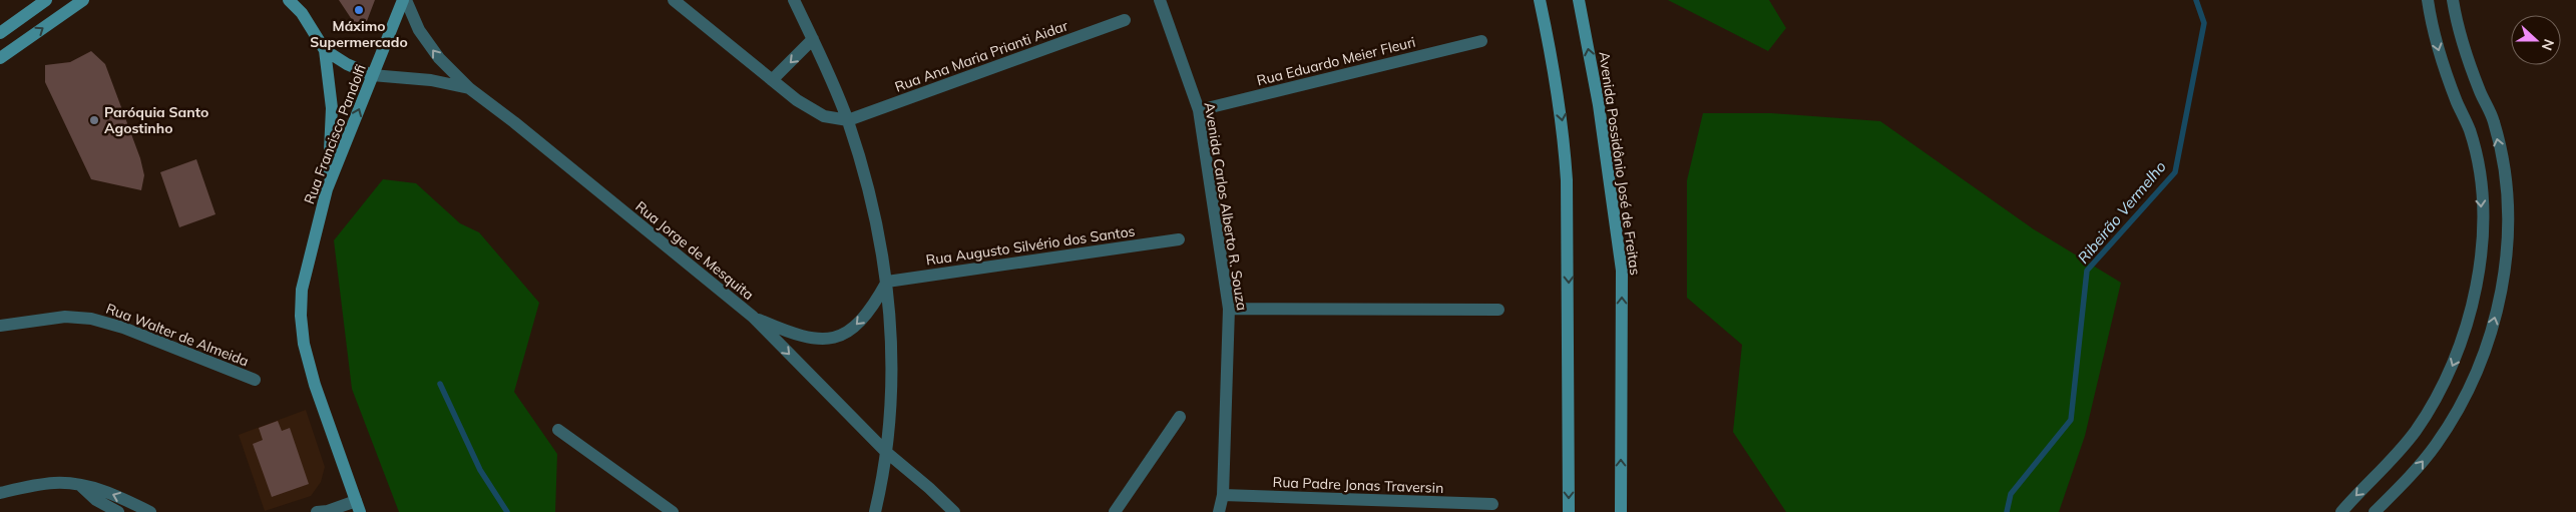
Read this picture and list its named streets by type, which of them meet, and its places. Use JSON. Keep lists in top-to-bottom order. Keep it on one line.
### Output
{"streets":{"street":["Rua Ana Maria Prianti Aidar","Rua Eduardo Meier Fleuri","Rua Francisco Pandolfi","Avenida Possidônio José de Freitas","Avenida Carlos Alberto R. Souza","Rua Augusto Silvério dos Santos","Rua Jorge de Mesquita","Rua Walter de Almeida","Rua Padre Jonas Traversin"]},"crossings":[["Rua Eduardo Meier Fleuri","Avenida Carlos Alberto R. Souza"],["Rua Francisco Pandolfi","Rua Jorge de Mesquita"],["Avenida Carlos Alberto R. Souza","Rua Padre Jonas Traversin"]],"water":["Ribeirão Vermelho"],"places":["Máximo Supermercado","Paróquia Santo Agostinho"],"north":"right"}
